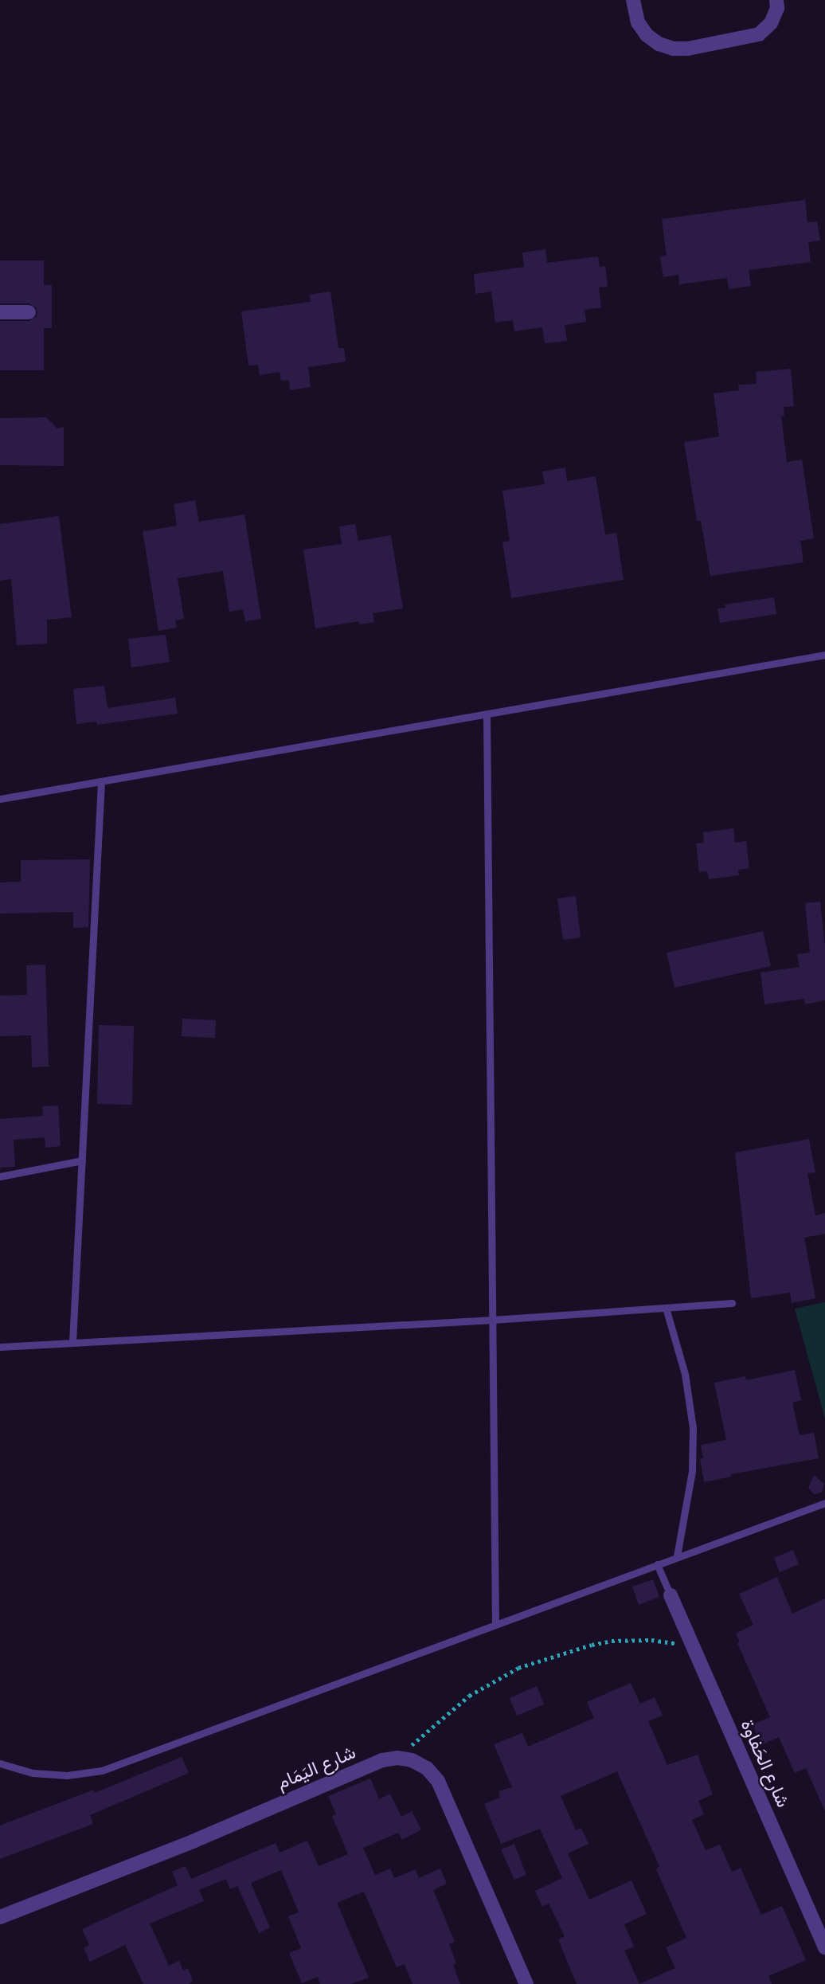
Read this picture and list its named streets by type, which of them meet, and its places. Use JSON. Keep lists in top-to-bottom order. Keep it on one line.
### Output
{"streets":{"street":["شارع الحَفاوة","شارع اليَمَام"]}}
